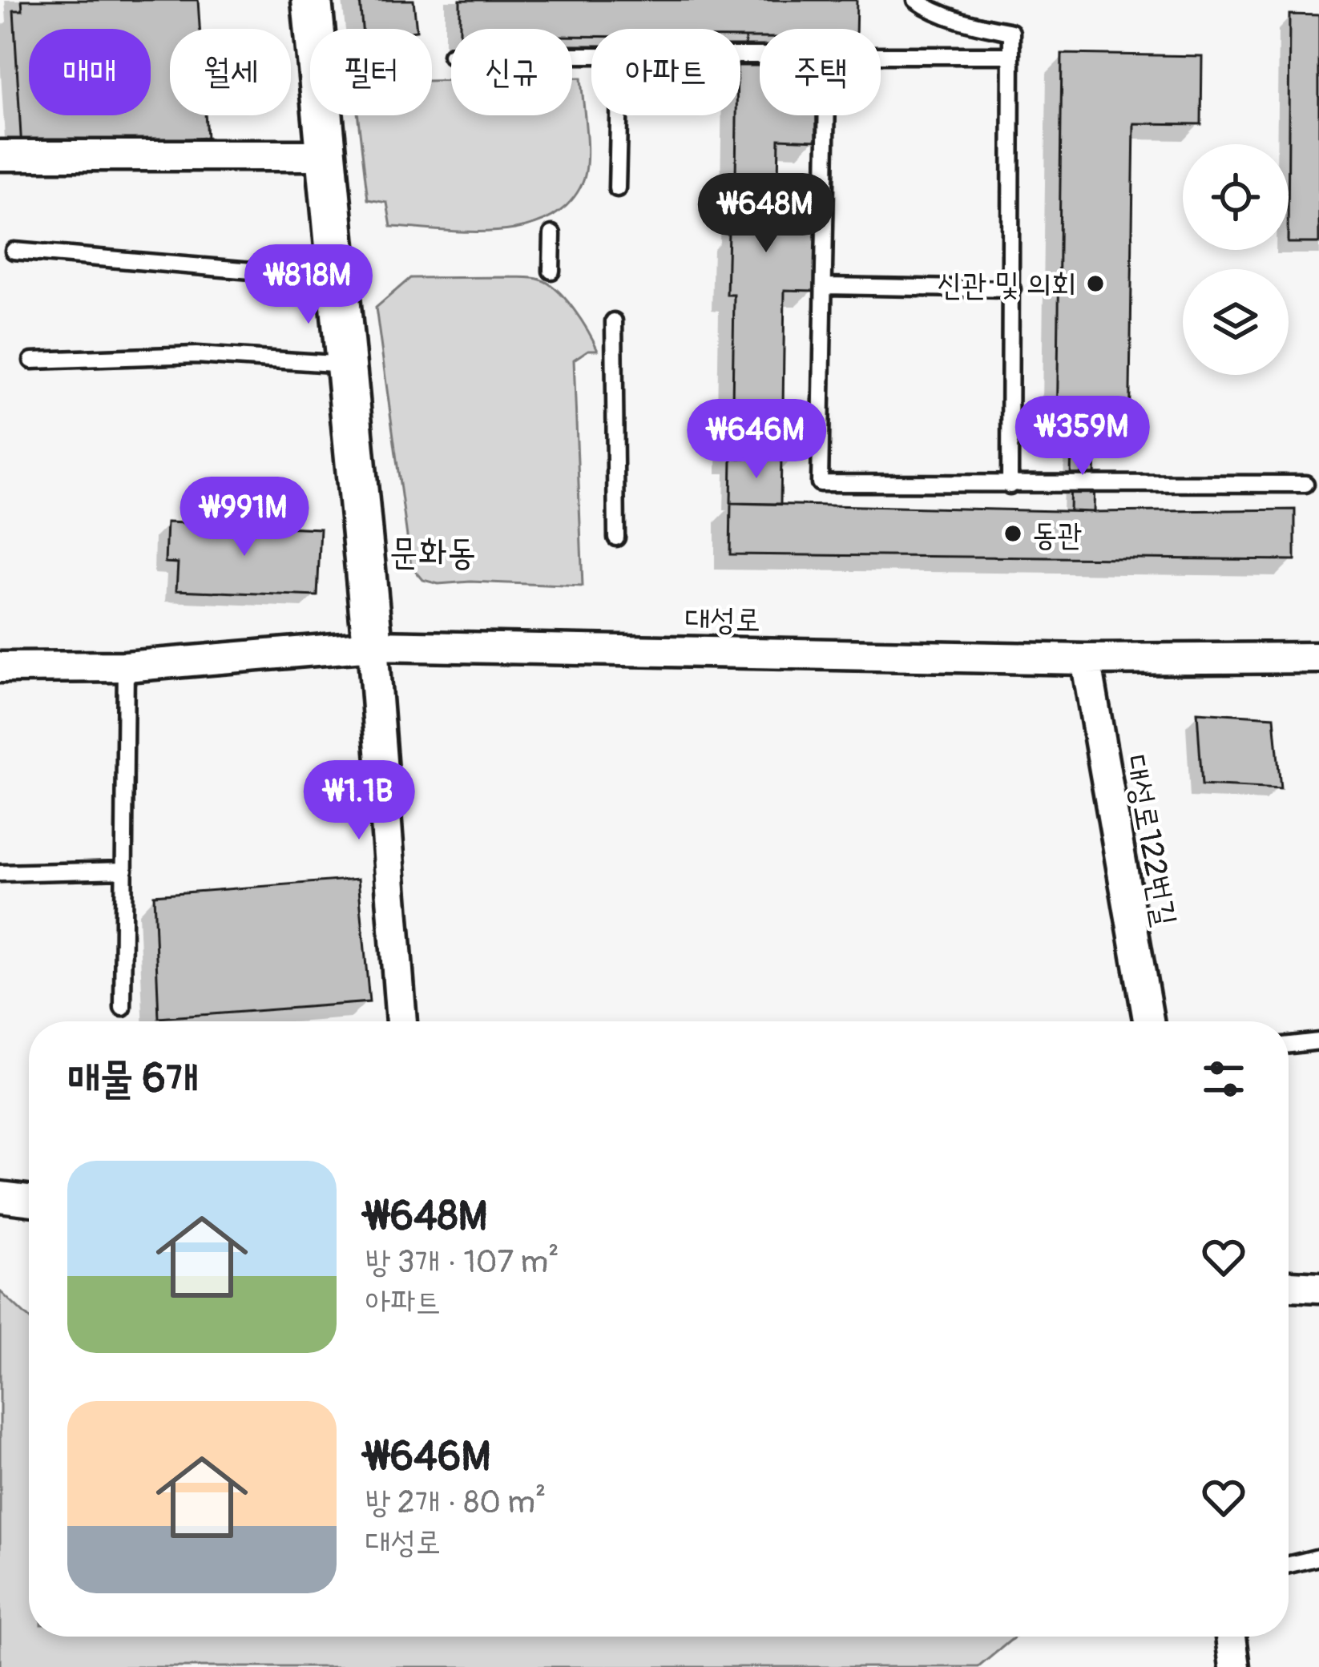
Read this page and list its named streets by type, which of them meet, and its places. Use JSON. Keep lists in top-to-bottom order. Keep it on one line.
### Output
{"streets":{"street":["대성로","대성로122번길"]},"crossings":[["대성로","대성로122번길"]],"districts":["문화동"],"places":["신관 및 의회","동관"],"page":{"chip":["매매","월세","필터","신규","아파트","주택"],"price":["₩648M","₩818M","₩359M","₩646M","₩991M","₩1.1B"],"heading":"매물 6개","list":[{"name":"₩648M","note":"방 3개 · 107 m² · 아파트"},{"name":"₩646M","note":"방 2개 · 80 m² · 대성로"}]}}
